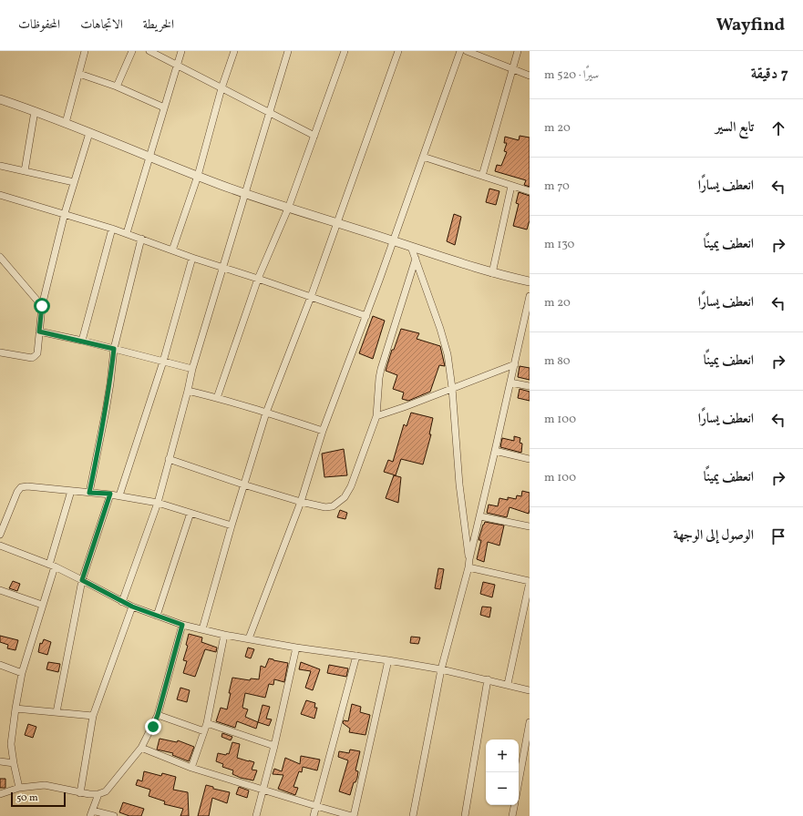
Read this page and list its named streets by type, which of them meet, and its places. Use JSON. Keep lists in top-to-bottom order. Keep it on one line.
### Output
{"scale_bar":"50 m","page":{"header":"Wayfind","nav":["الخريطة","الاتجاهات","المحفوظات"],"heading":["7 دقيقة","سيرًا · 520 m"],"list":[["تابع السير","20 m"],["انعطف يسارًا","70 m"],["انعطف يمينًا","130 m"],["انعطف يسارًا","20 m"],["انعطف يمينًا","80 m"],["انعطف يسارًا","100 m"],["انعطف يمينًا","100 m"],"الوصول إلى الوجهة"],"map_buttons":["+","−"],"scale":"50 m"}}
